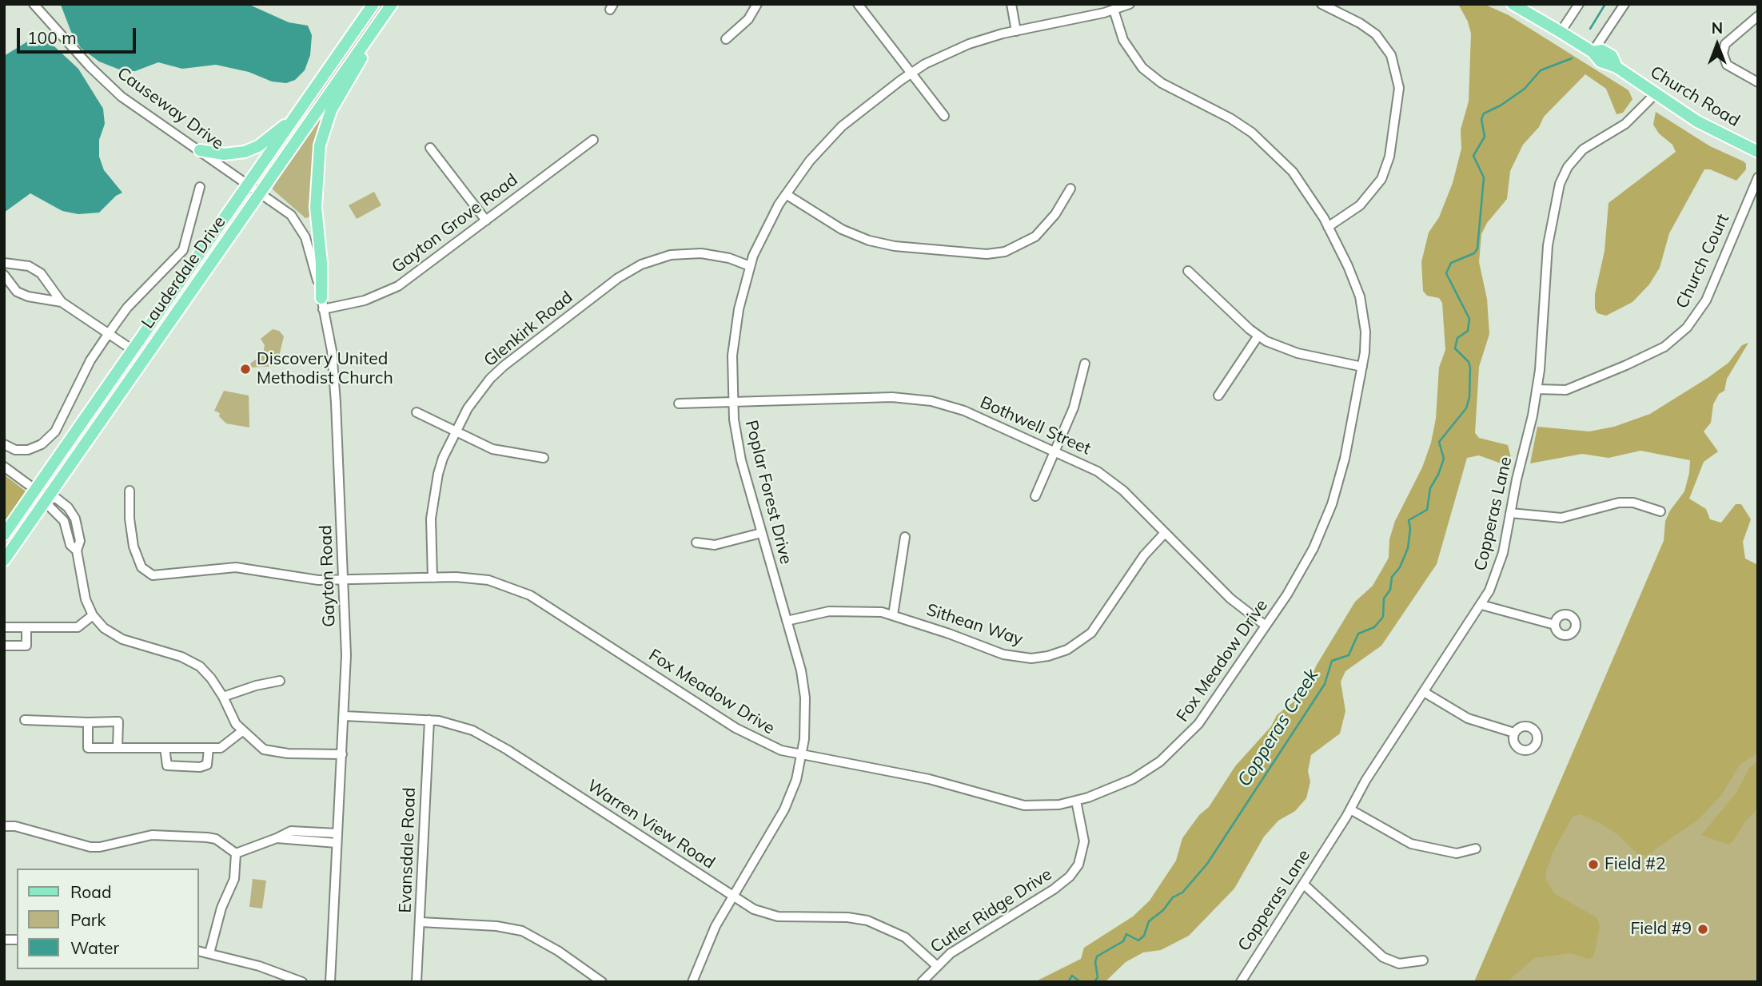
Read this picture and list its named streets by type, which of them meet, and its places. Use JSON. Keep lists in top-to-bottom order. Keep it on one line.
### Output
{"streets":{"main road":["Church Road","Lauderdale Drive"],"street":["Causeway Drive","Gayton Grove Road","Church Court","Glenkirk Road","Bothwell Street","Poplar Forest Drive","Copperas Lane","Gayton Road","Sithean Way","Fox Meadow Drive","Warren View Road","Evansdale Road","Cutler Ridge Drive"]},"crossings":[["Church Road","Copperas Lane"],["Causeway Drive","Lauderdale Drive"],["Causeway Drive","Gayton Road"],["Gayton Grove Road","Gayton Road"],["Church Court","Copperas Lane"],["Lauderdale Drive","Gayton Road"],["Glenkirk Road","Poplar Forest Drive"],["Glenkirk Road","Fox Meadow Drive"],["Bothwell Street","Poplar Forest Drive"],["Bothwell Street","Sithean Way"],["Bothwell Street","Fox Meadow Drive"],["Poplar Forest Drive","Sithean Way"],["Poplar Forest Drive","Fox Meadow Drive"],["Poplar Forest Drive","Warren View Road"],["Gayton Road","Fox Meadow Drive"],["Gayton Road","Warren View Road"],["Fox Meadow Drive","Cutler Ridge Drive"],["Warren View Road","Evansdale Road"],["Warren View Road","Cutler Ridge Drive"]],"water":["Copperas Creek"],"places":["Discovery United Methodist Church","Field #2","Field #9"],"legend":["Road","Park","Water"],"scale_bar":"100 m","north":"top"}
